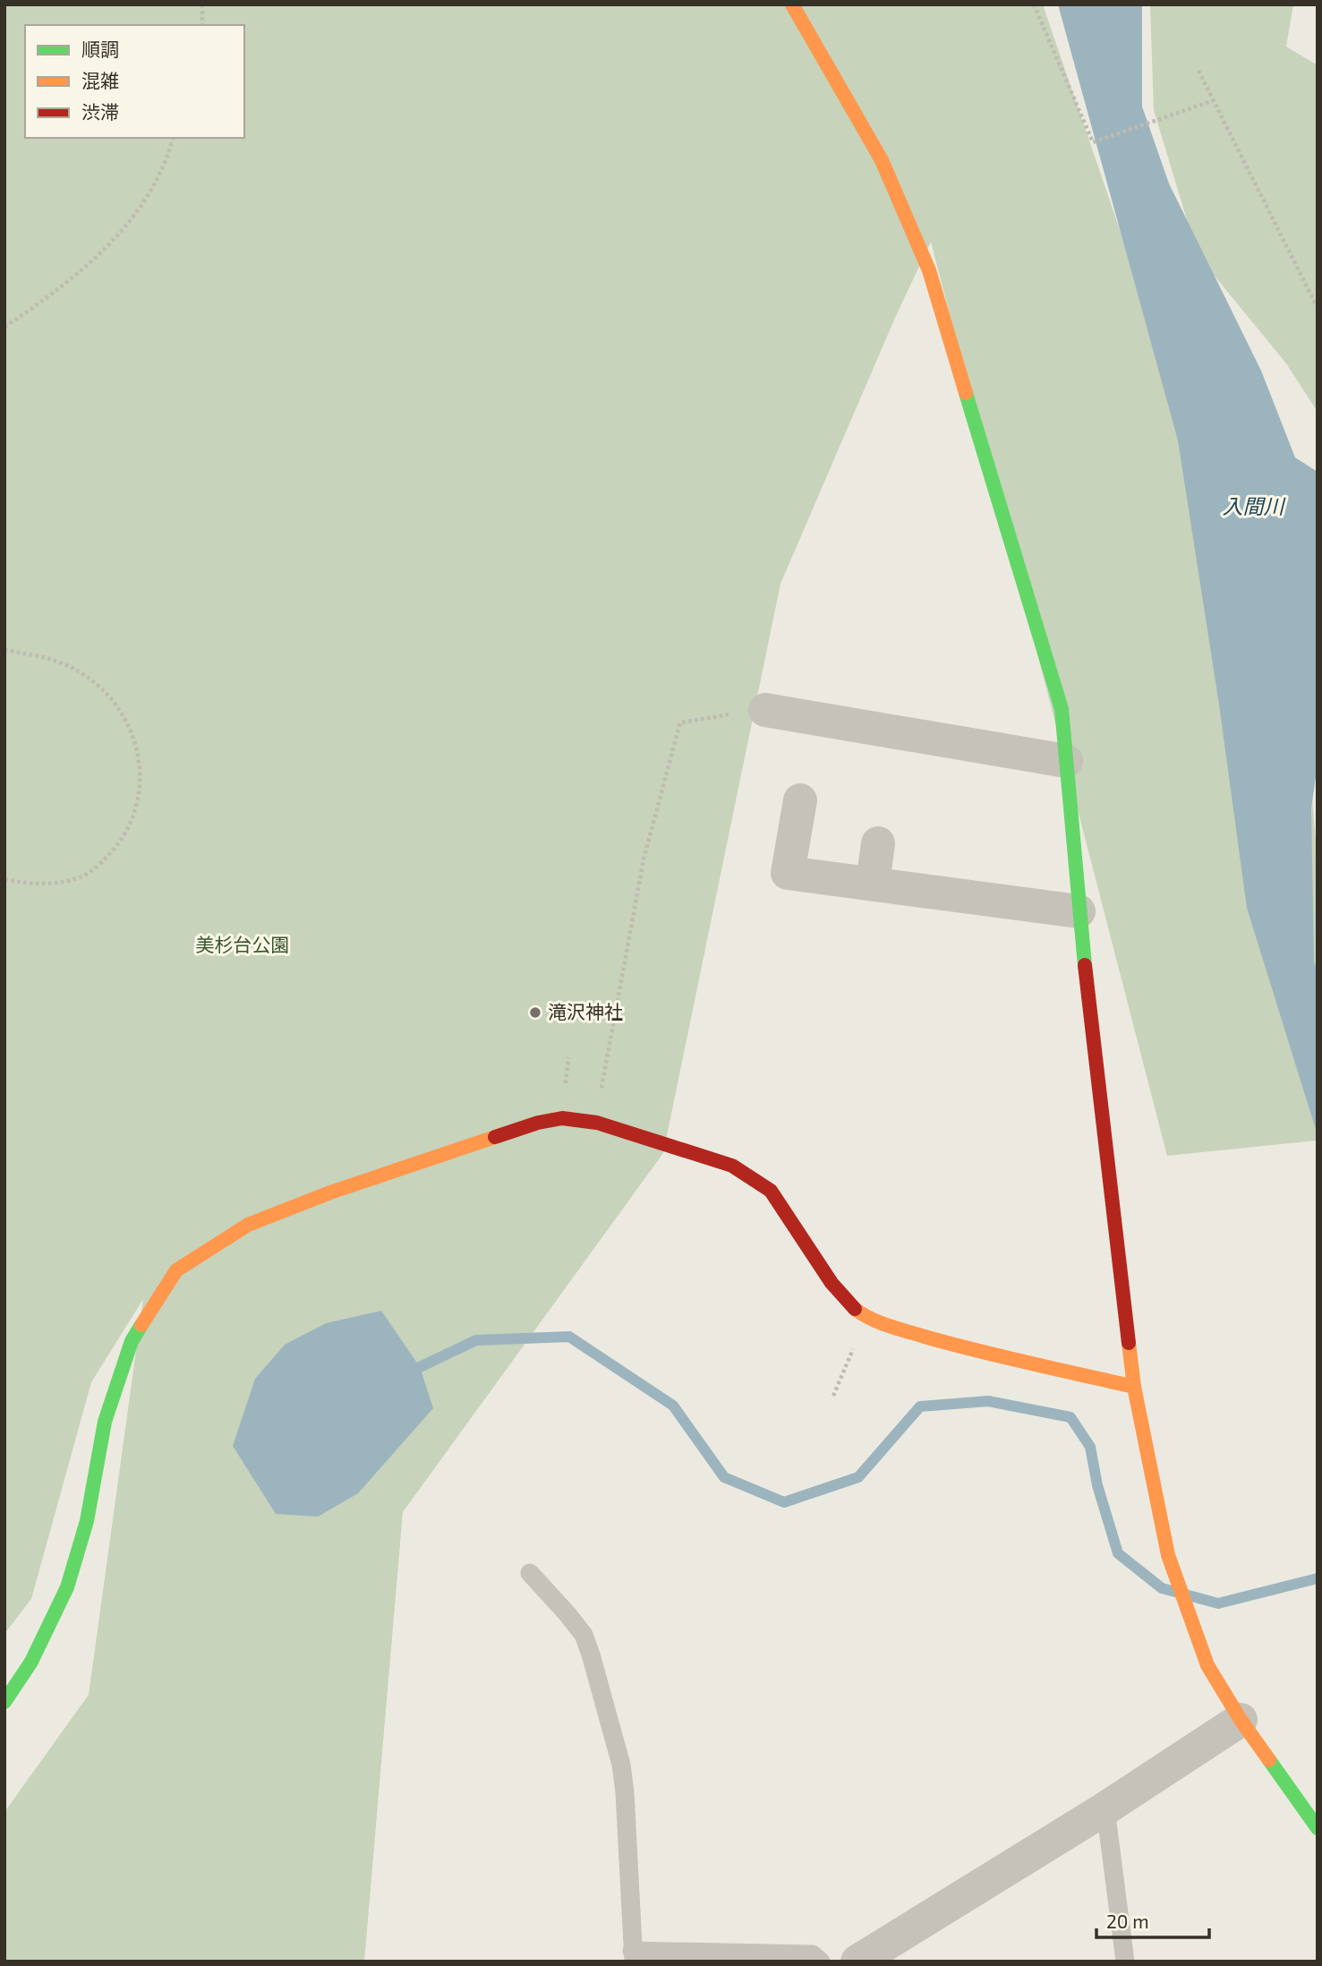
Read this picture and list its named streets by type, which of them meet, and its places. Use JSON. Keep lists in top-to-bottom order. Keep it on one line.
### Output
{"water":["入間川"],"parks":["美杉台公園"],"places":["滝沢神社"],"legend":["順調","混雑","渋滞"],"scale_bar":"20 m"}
